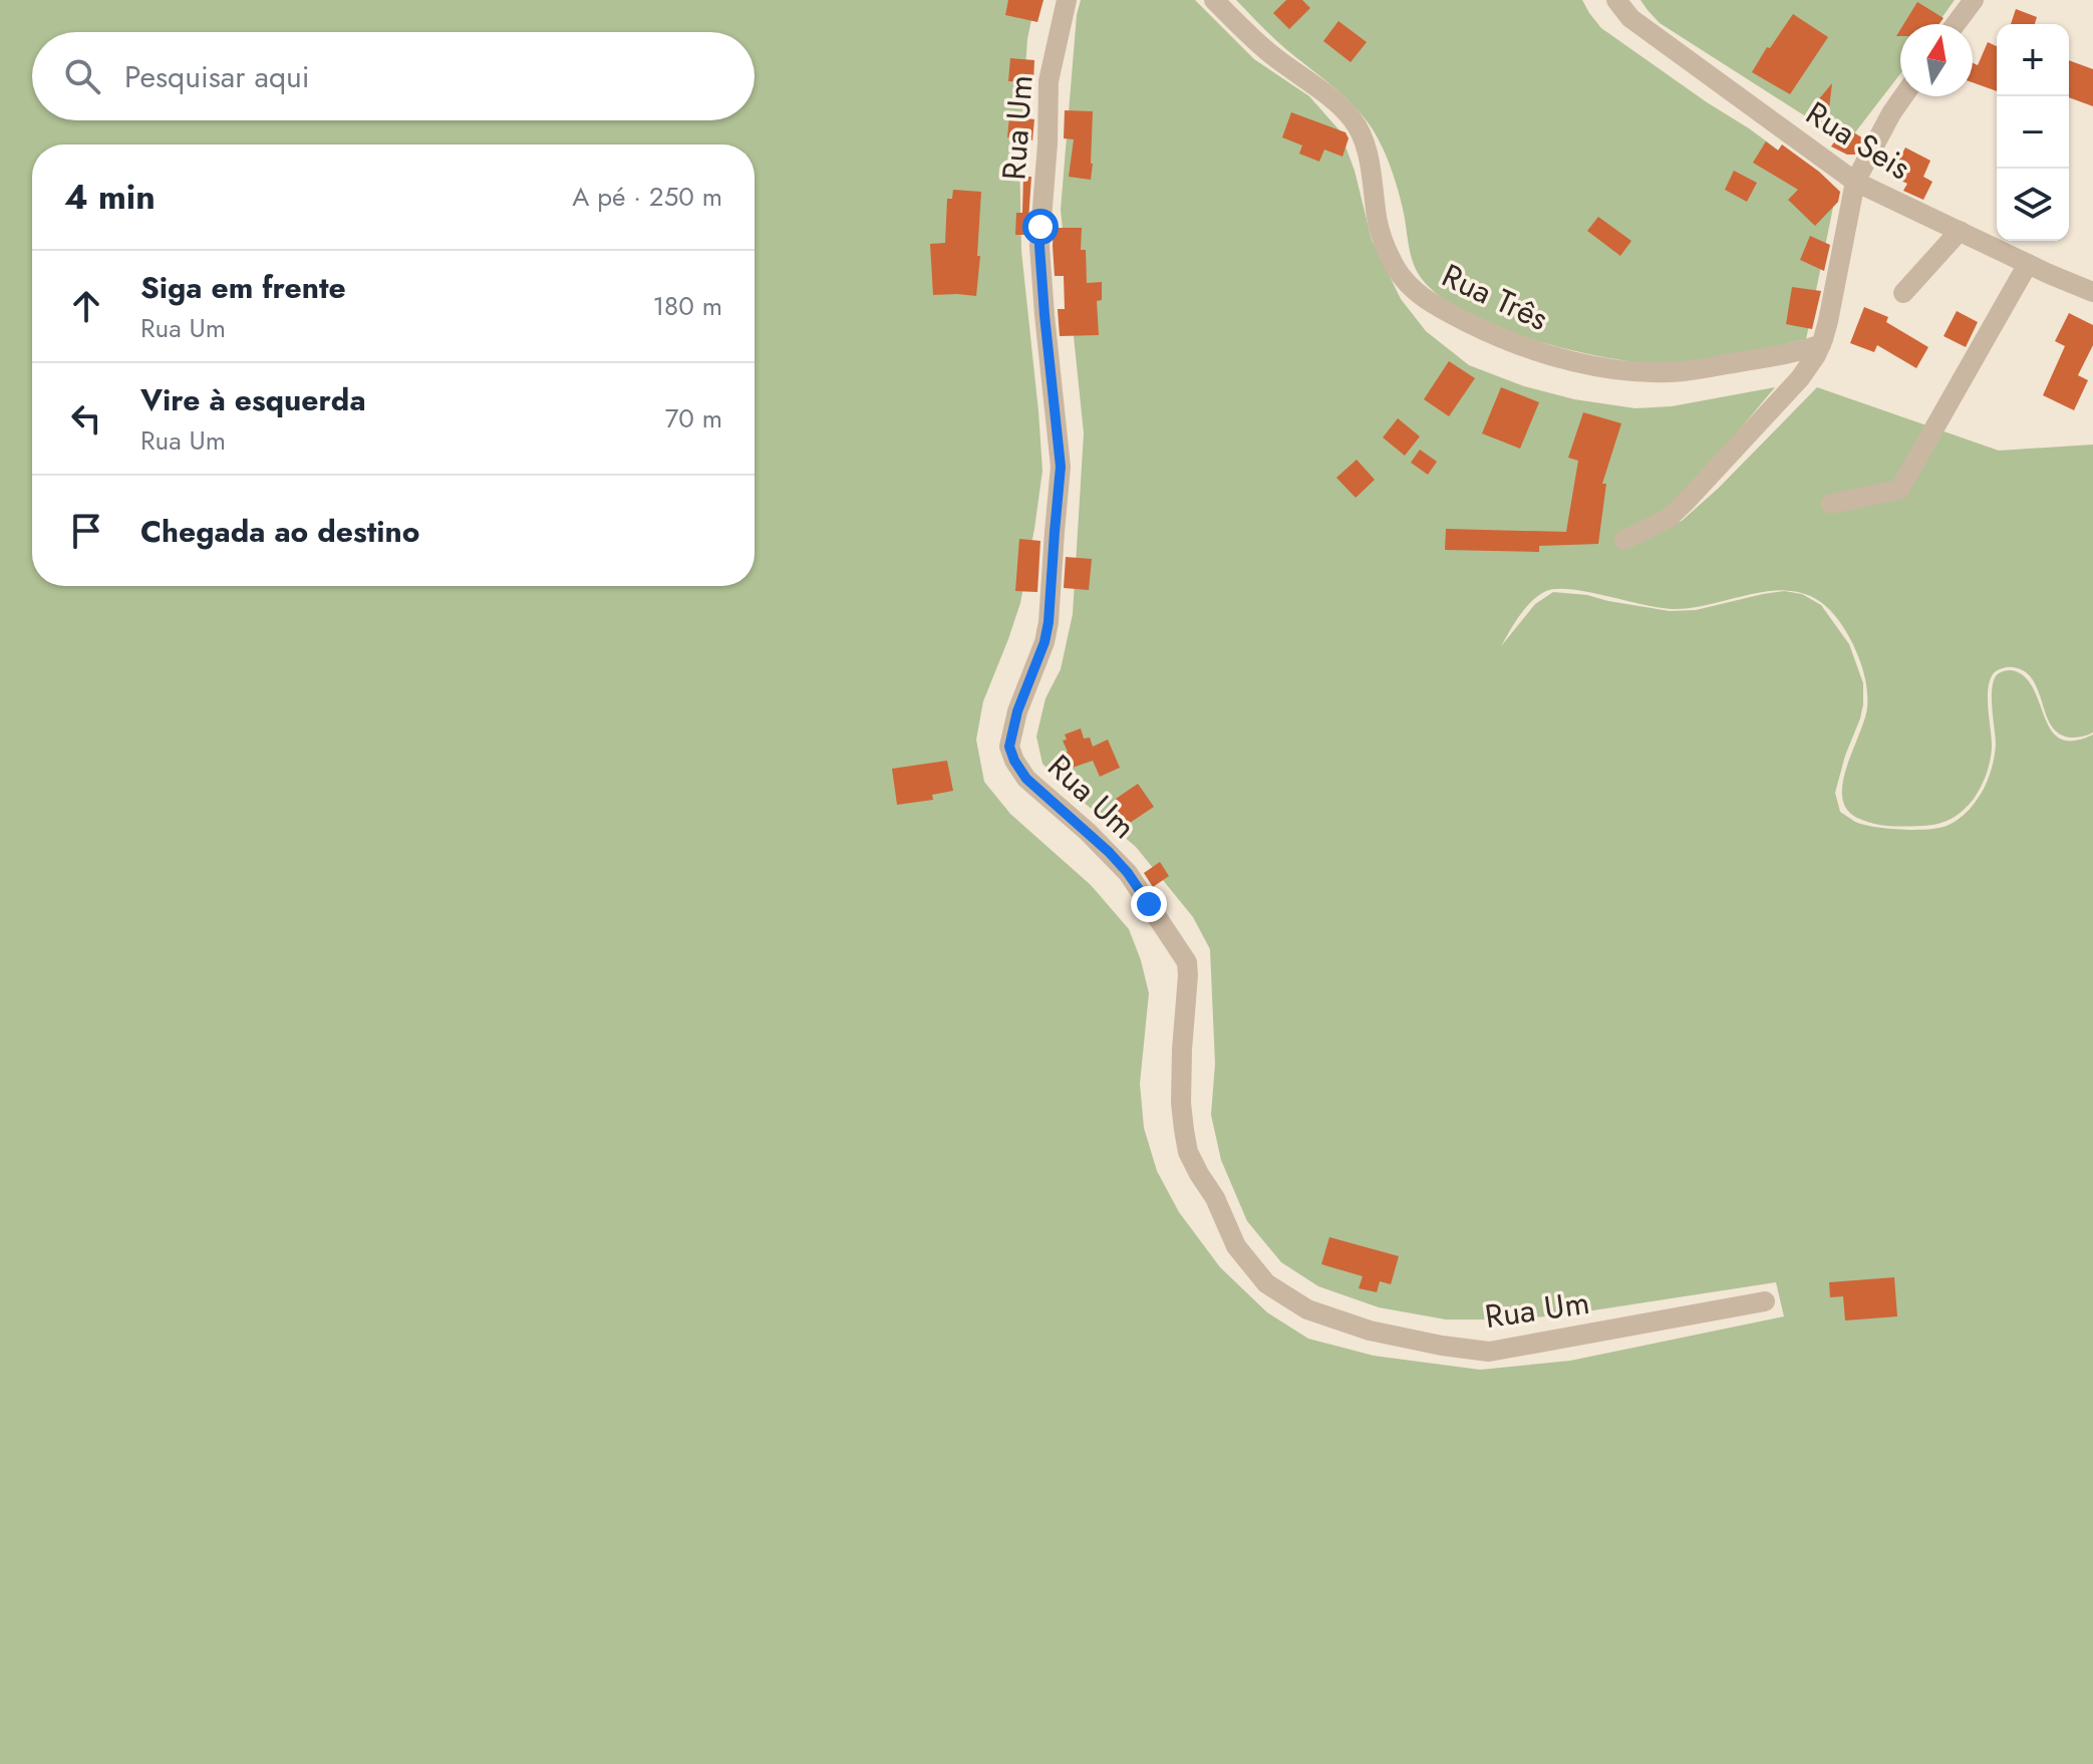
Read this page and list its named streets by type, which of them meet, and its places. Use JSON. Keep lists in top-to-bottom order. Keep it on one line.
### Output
{"streets":{"street":["Rua Um","Rua Seis","Rua Três"]},"north":"top","page":{"map_buttons":["+","−"],"search":"Pesquisar aqui","heading":["4 min","A pé · 250 m"],"list":[["Siga em frente","Rua Um","180 m"],["Vire à esquerda","Rua Um","70 m"],"Chegada ao destino"]}}
